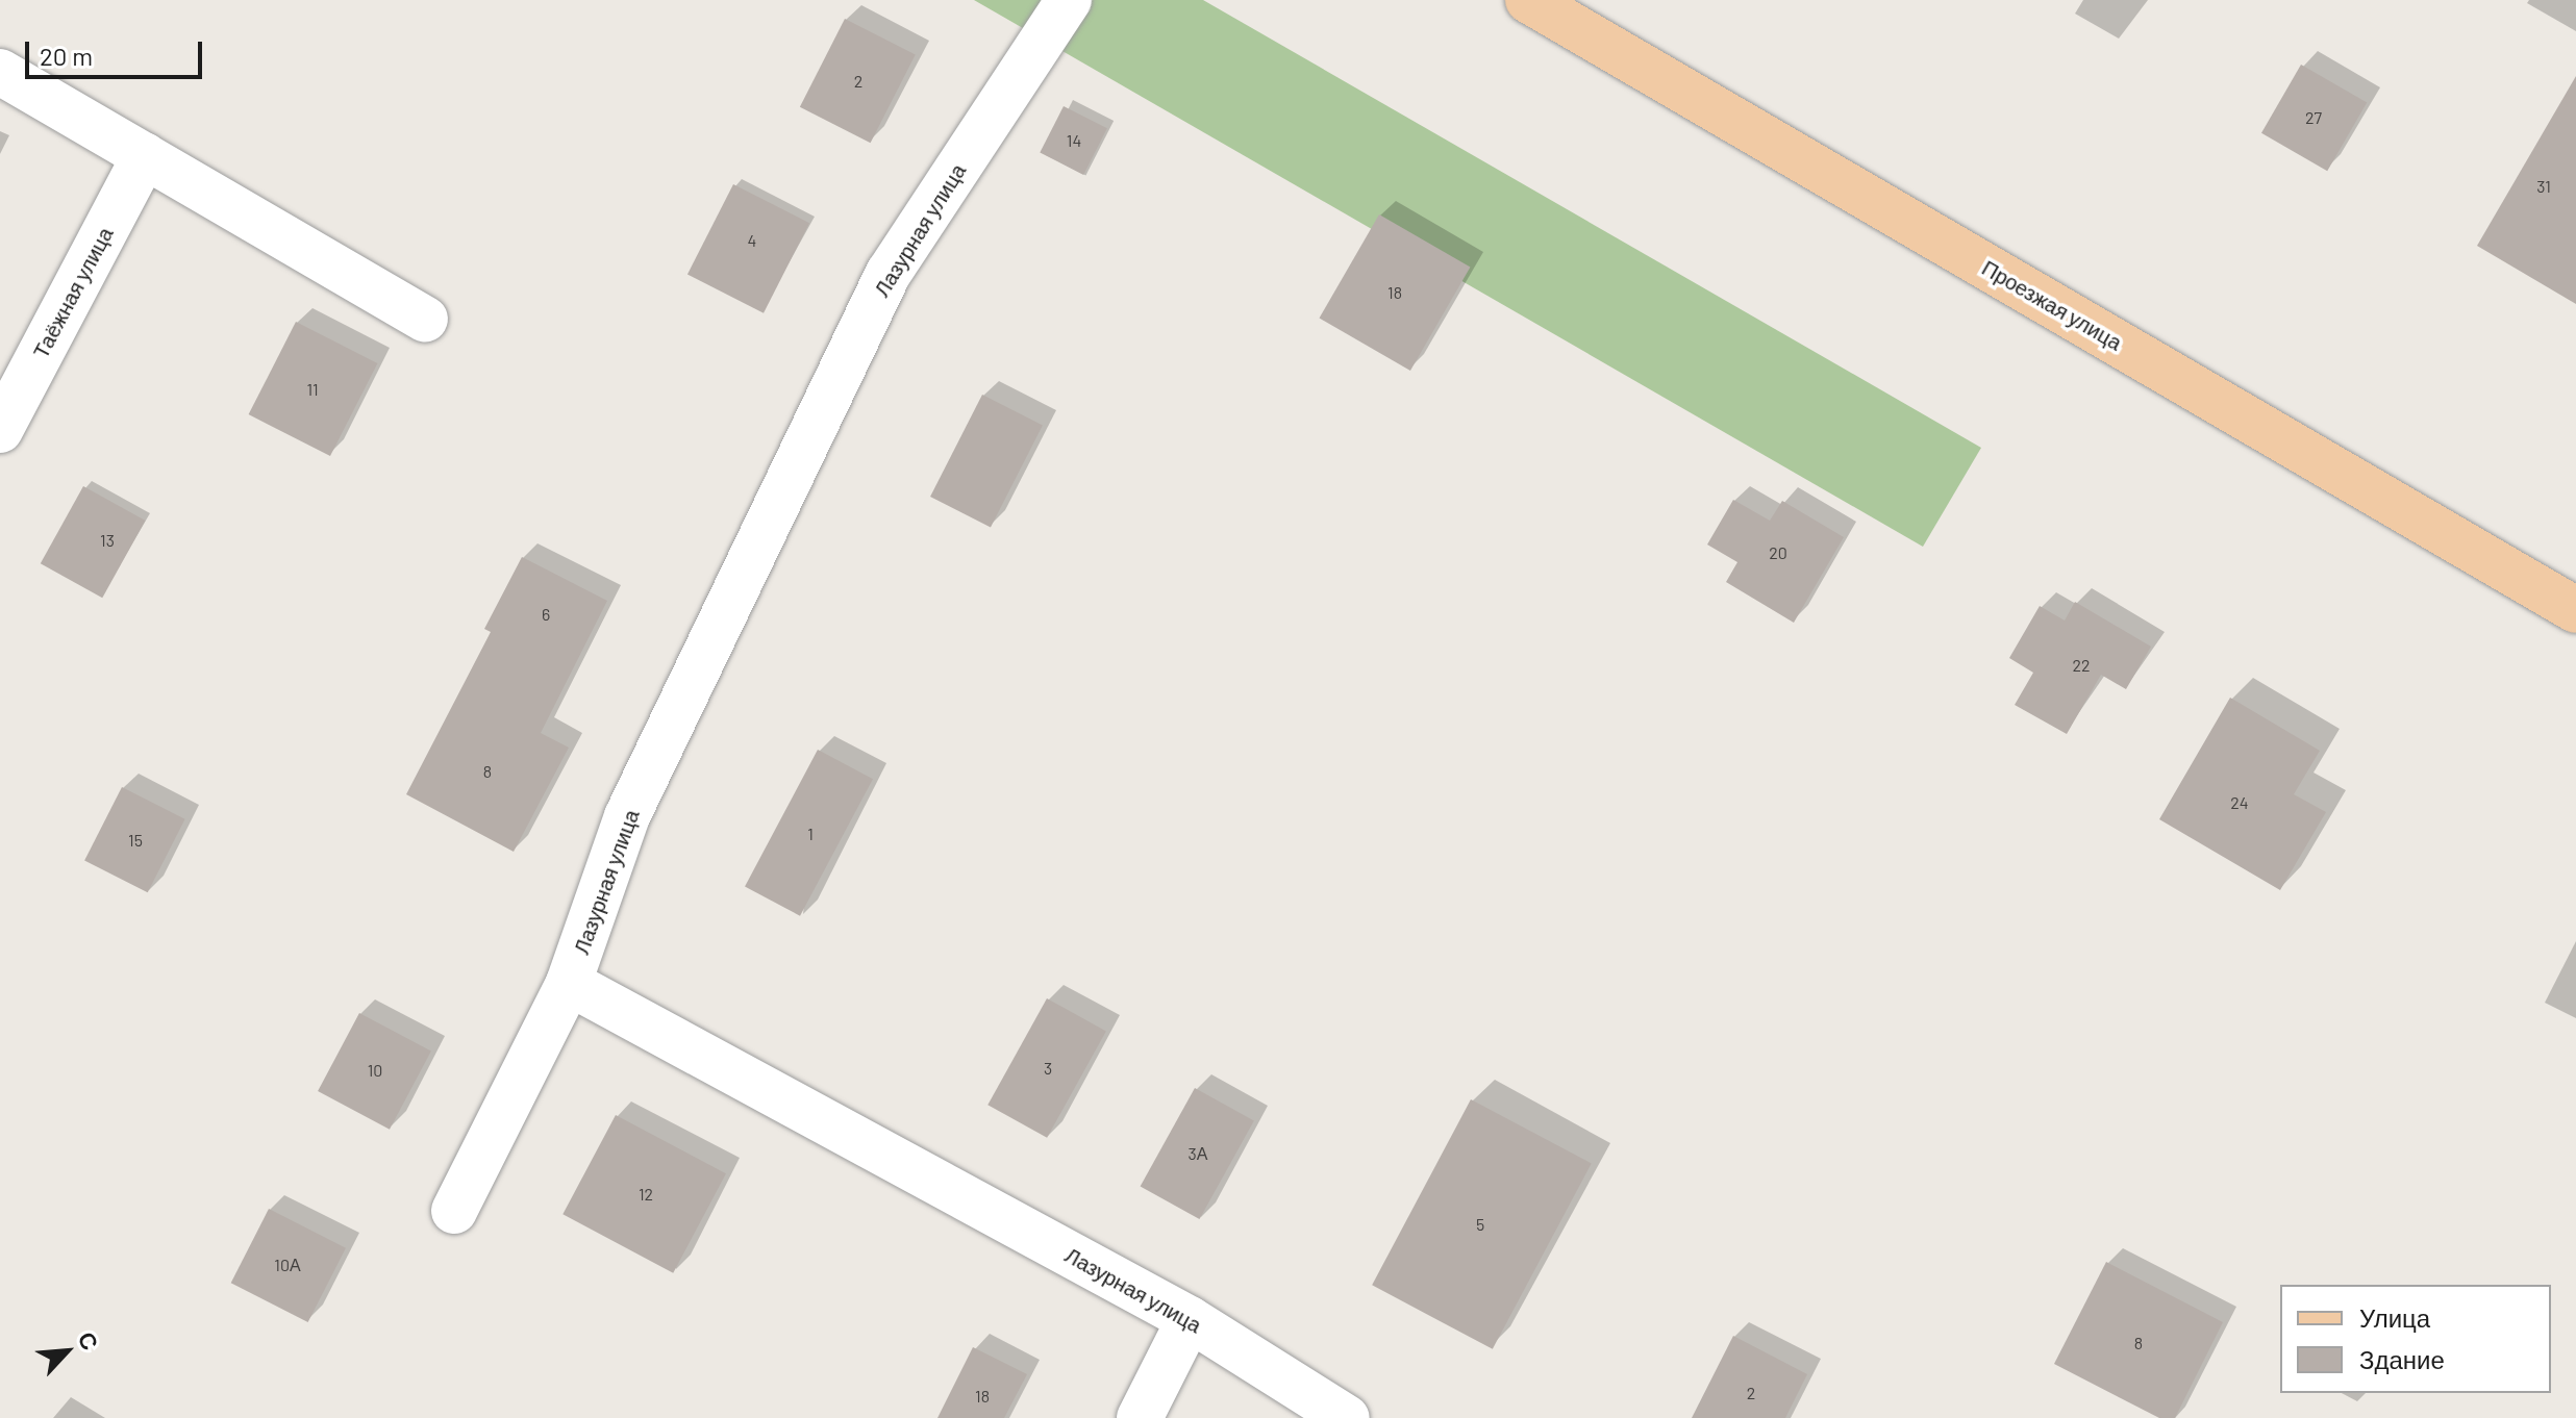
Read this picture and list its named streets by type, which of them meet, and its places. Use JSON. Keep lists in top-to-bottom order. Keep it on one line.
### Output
{"streets":{"main road":["Проезжая улица"],"street":["Лазурная улица","Таёжная улица"]},"house_numbers":["2","27","14","31","4","18","11","13","20","6","22","8","24","1","15","3","10","3А","12","5","10А","8","2","18"],"legend":["Улица","Здание"],"scale_bar":"20 m","north":"top right"}
